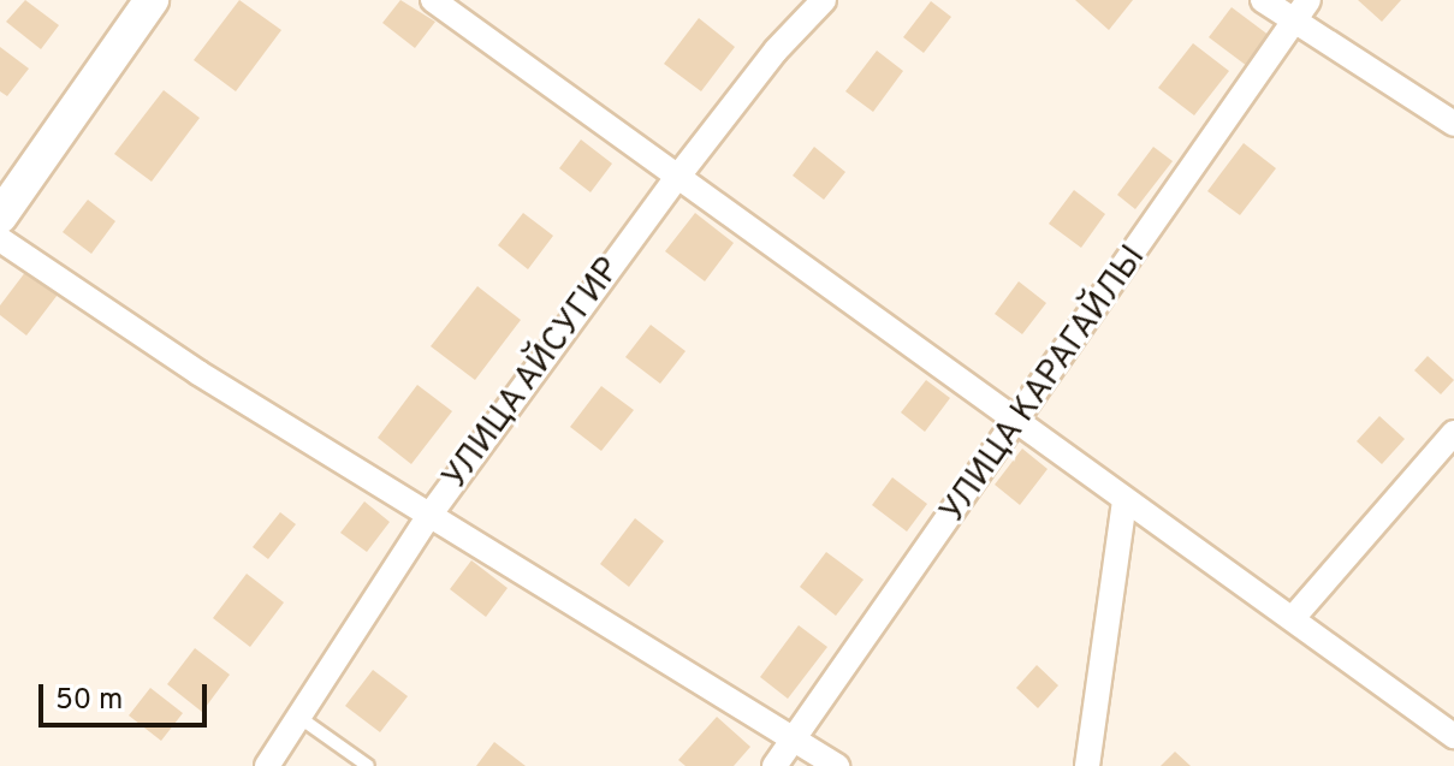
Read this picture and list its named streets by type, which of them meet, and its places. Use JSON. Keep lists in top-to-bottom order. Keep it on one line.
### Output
{"streets":{"street":["УЛИЦА АЙСУГИР","УЛИЦА КАРАГАЙЛЫ"]},"scale_bar":"50 m"}
